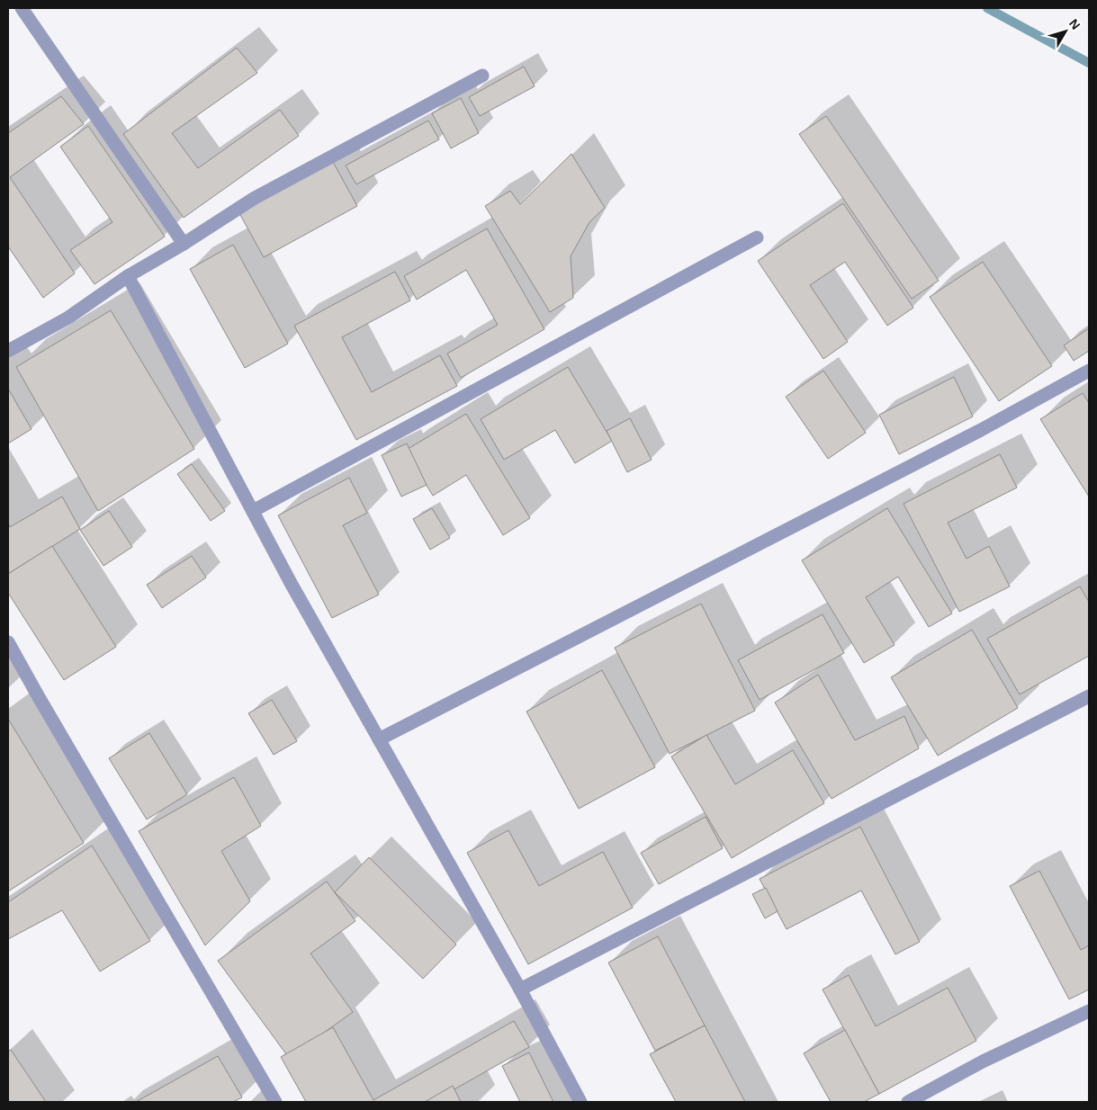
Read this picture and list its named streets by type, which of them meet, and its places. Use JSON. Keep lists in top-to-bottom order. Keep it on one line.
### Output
{"north":"top right"}
